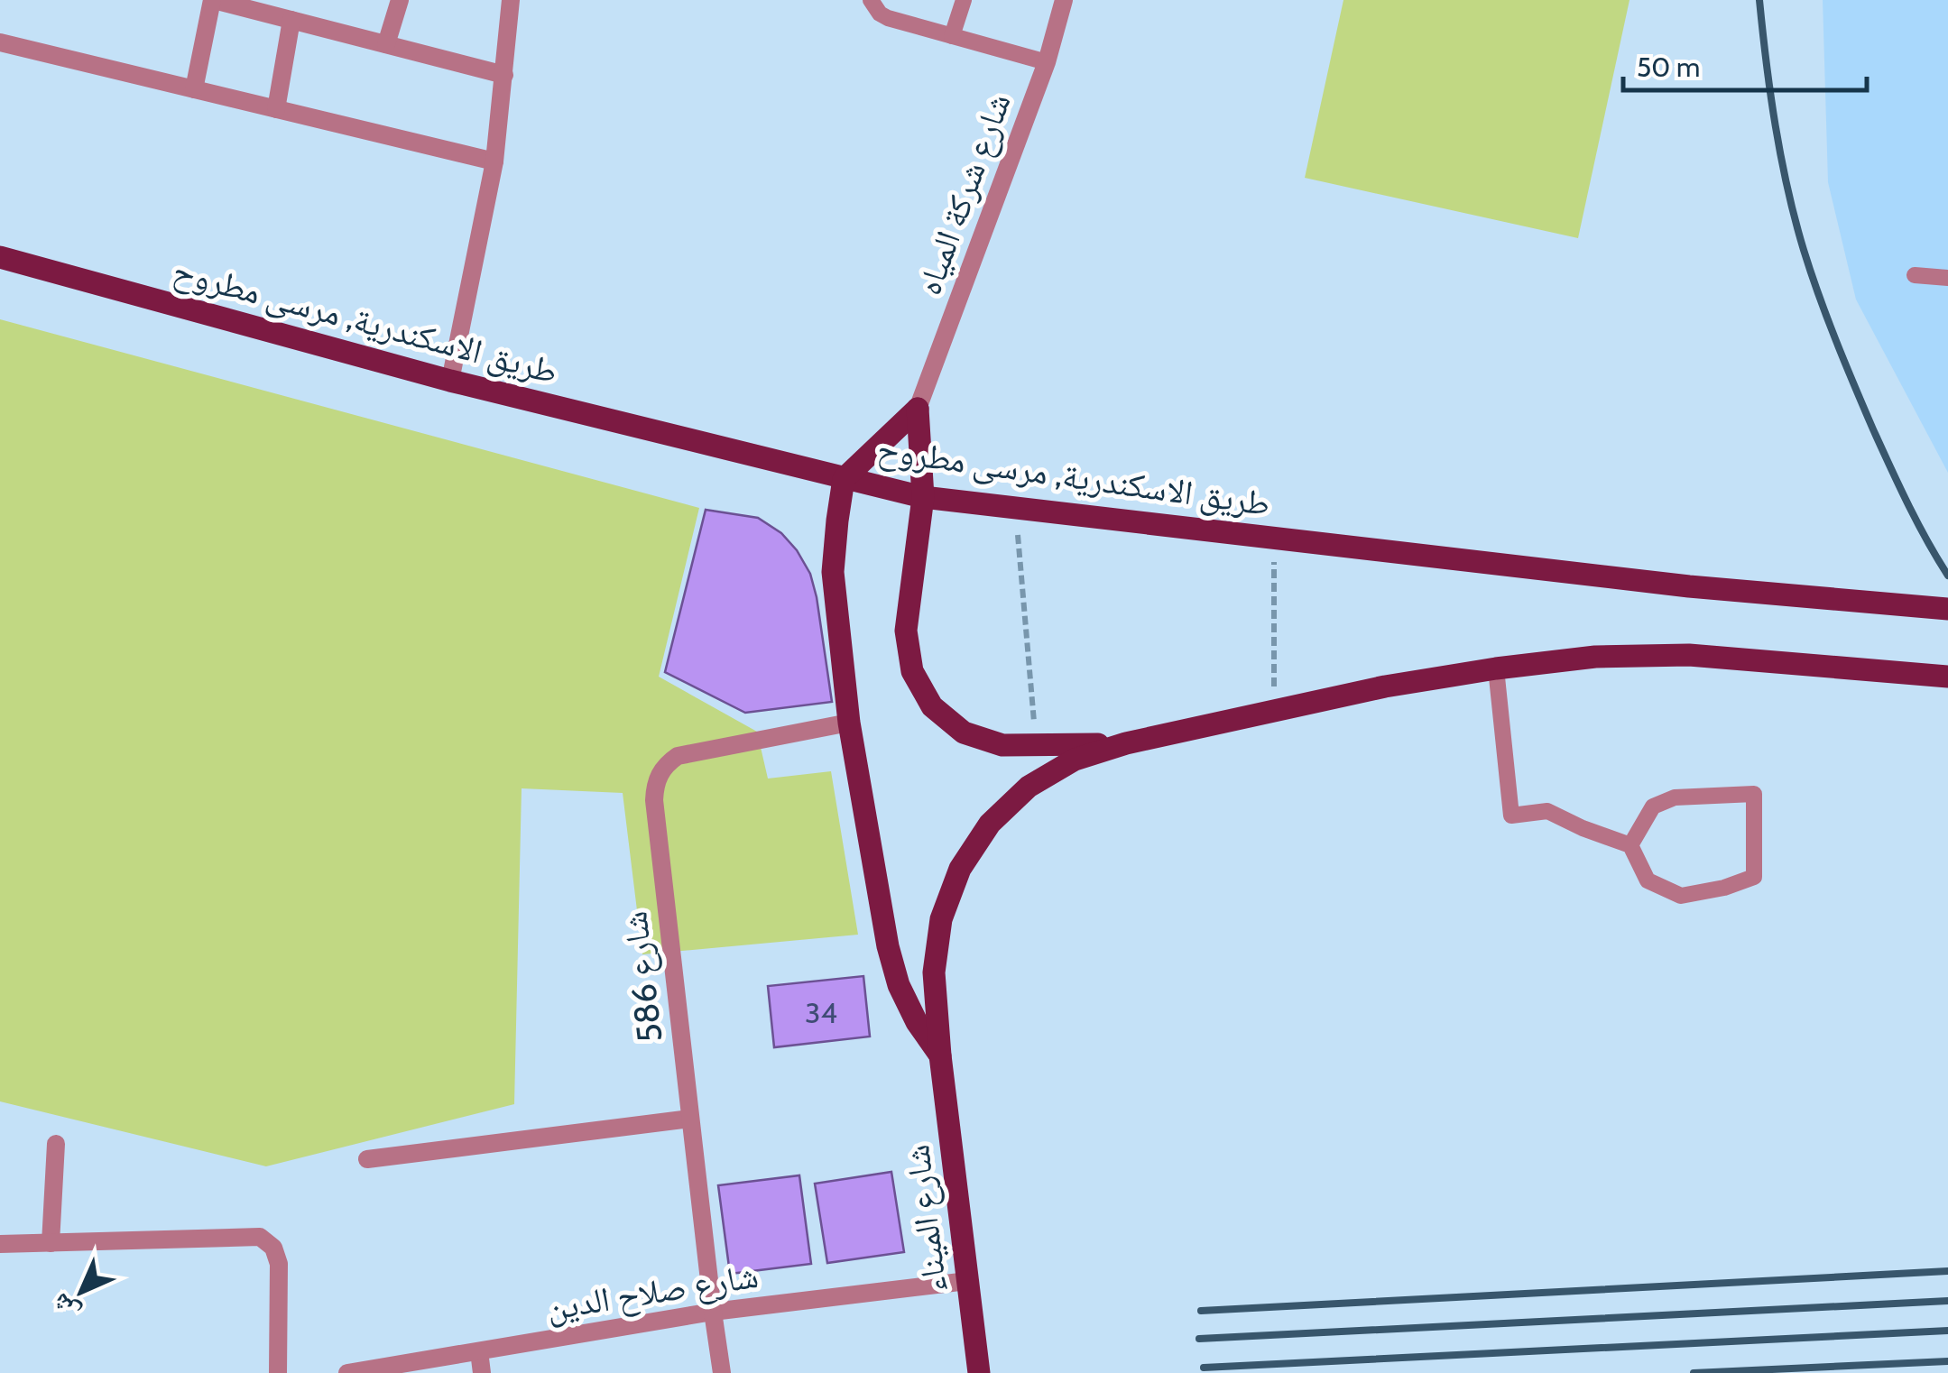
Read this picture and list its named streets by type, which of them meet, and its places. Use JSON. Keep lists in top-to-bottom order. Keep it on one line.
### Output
{"streets":{"main road":["طريق الاسكندرية, مرسى مطروح","شارع الميناء"],"street":["شارع شركة المياه","شارع 586","شارع صلاح الدين"]},"crossings":[["شارع 586","شارع صلاح الدين"],["شارع الميناء","شارع صلاح الدين"]],"house_numbers":["34"],"scale_bar":"50 m","north":"bottom left"}
